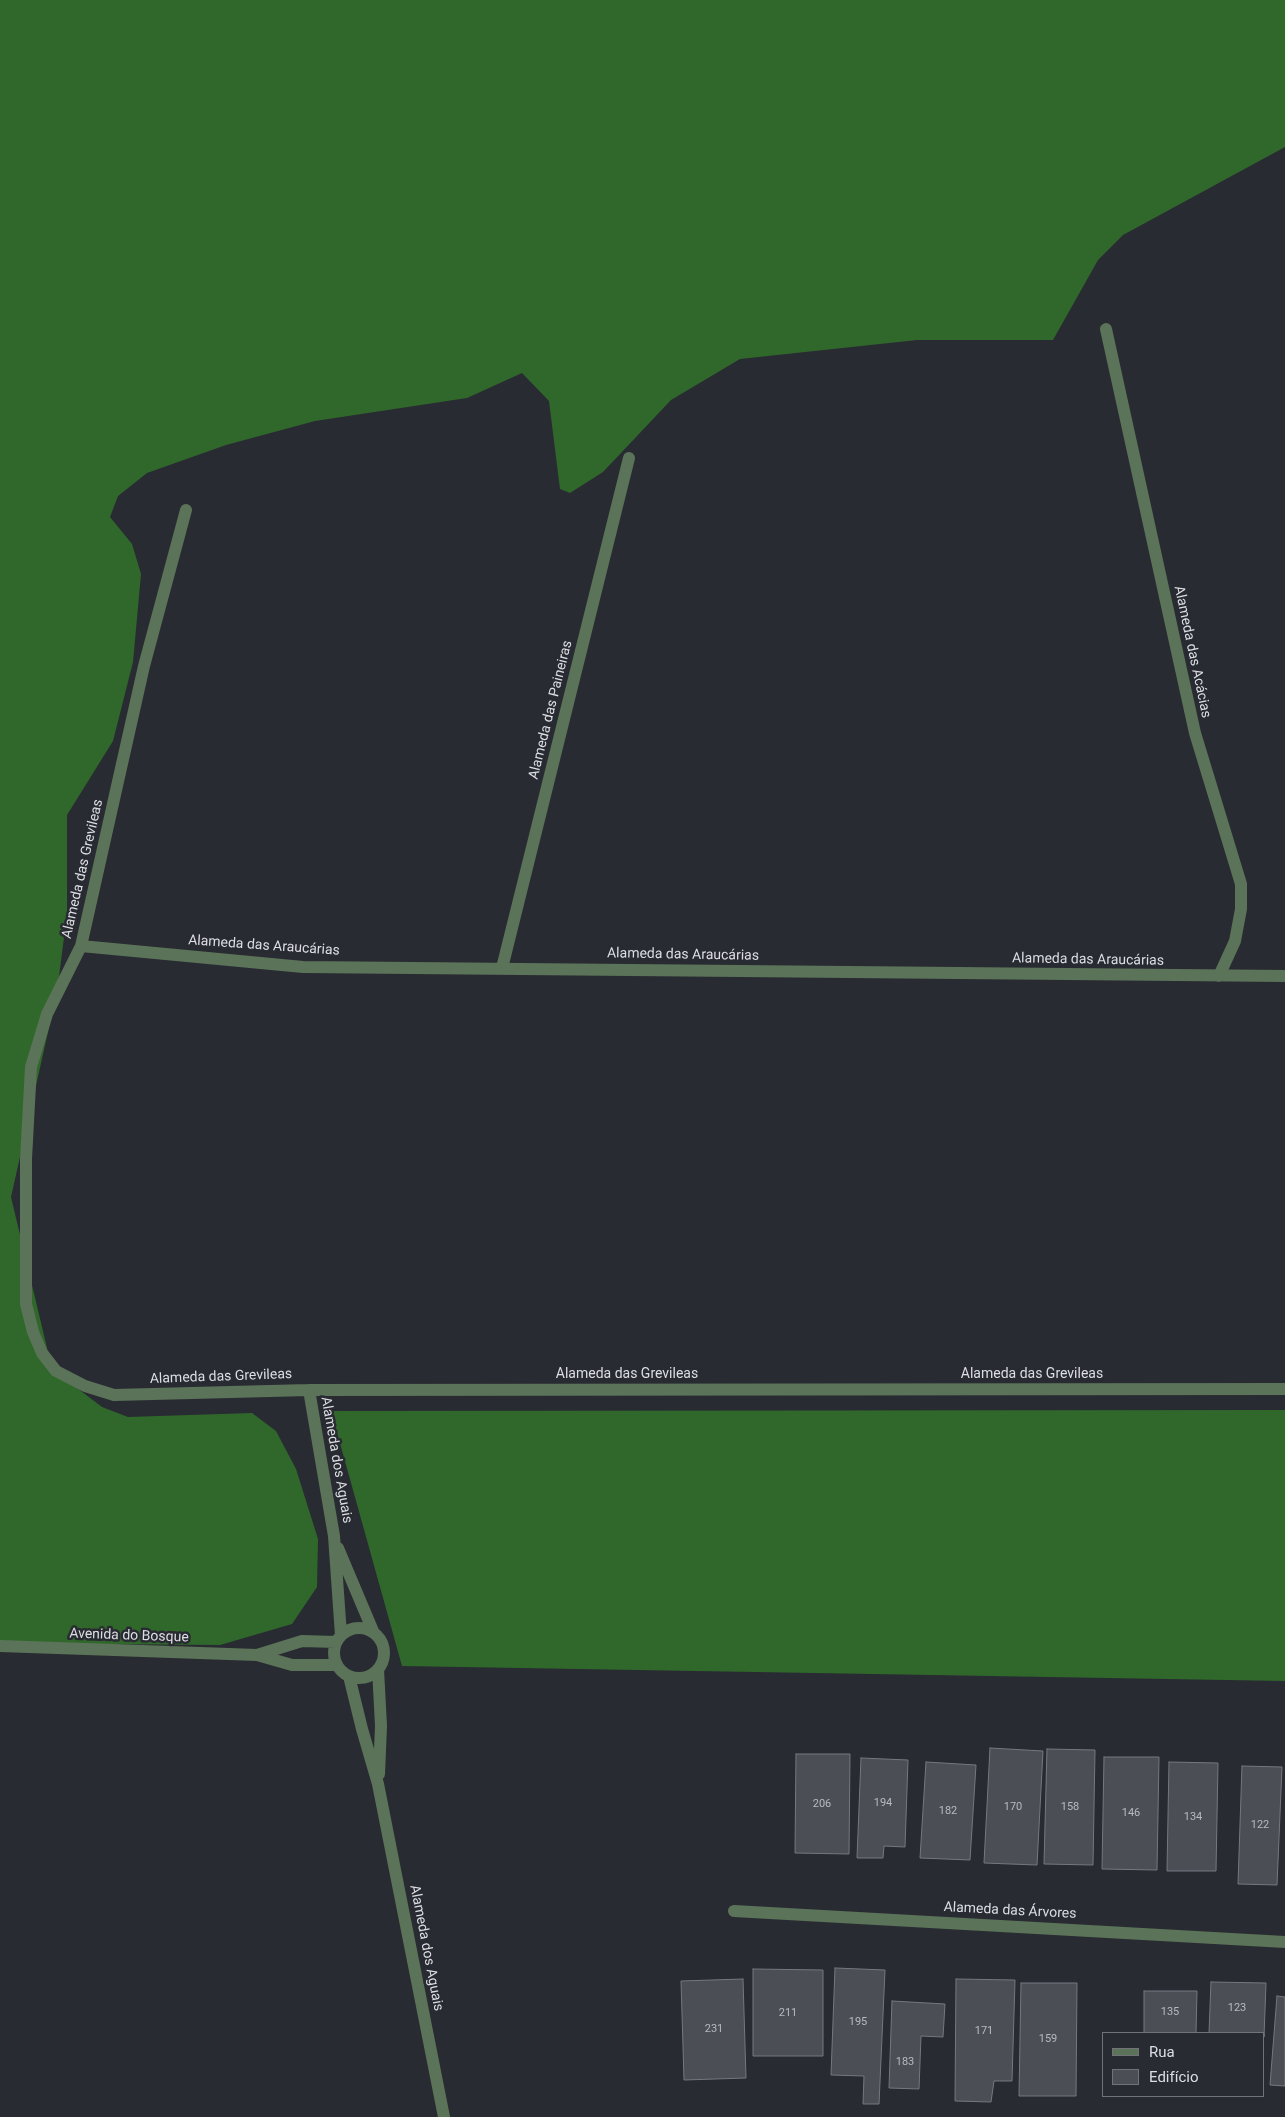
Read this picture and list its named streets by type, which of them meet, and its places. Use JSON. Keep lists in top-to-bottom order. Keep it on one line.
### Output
{"streets":{"street":["Alameda das Acácias","Alameda das Paineiras","Alameda das Grevileas","Alameda das Araucárias","Alameda dos Aguais","Avenida do Bosque","Alameda das Árvores"]},"crossings":[["Alameda das Acácias","Alameda das Araucárias"],["Alameda das Paineiras","Alameda das Araucárias"],["Alameda das Grevileas","Alameda das Araucárias"],["Alameda das Grevileas","Alameda dos Aguais"],["Alameda dos Aguais","Avenida do Bosque"]],"house_numbers":["194","206","170","158","182","146","134","122","123","135","211","195","231","171","159","183"],"legend":["Rua","Edifício"]}
